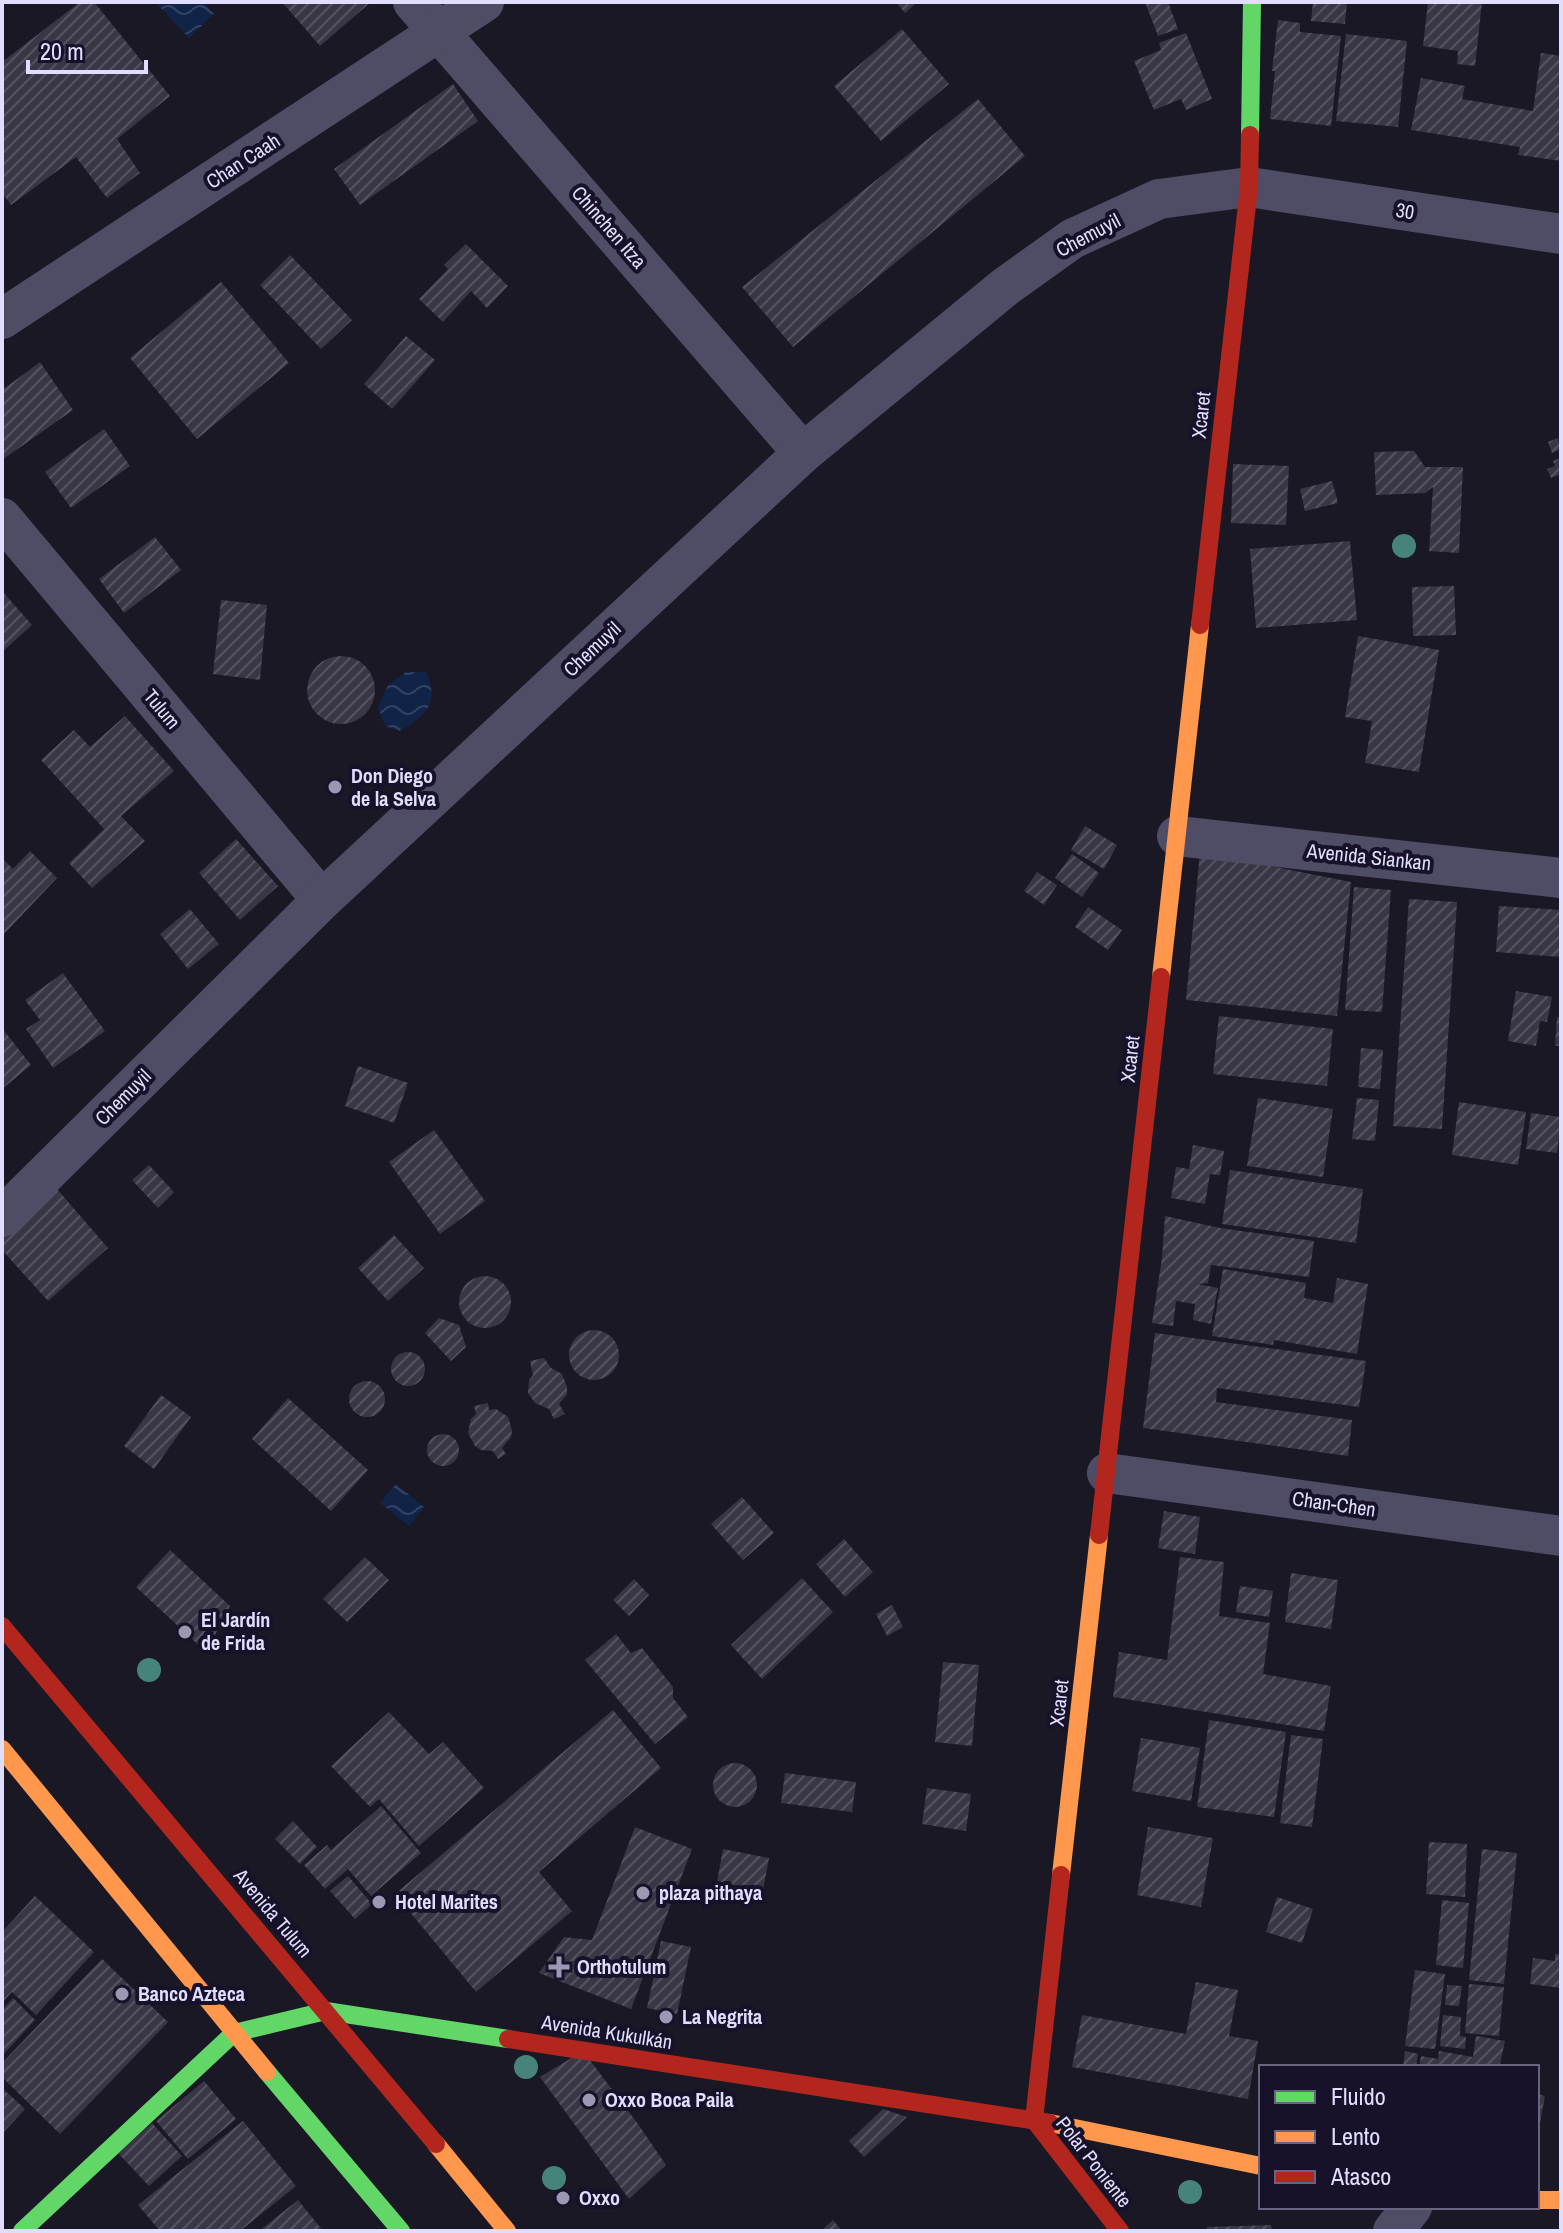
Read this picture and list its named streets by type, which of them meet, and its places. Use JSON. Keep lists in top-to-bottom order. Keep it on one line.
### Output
{"streets":{"street":["Chan Caah","30","Chinchen Itza","Chemuyil","Xcaret","Tulum","Avenida Siankan","Chan-Chen","Avenida Tulum","Avenida Kukulkán","Polar Poniente"]},"crossings":[["Chan Caah","Chinchen Itza"],["30","Chemuyil"],["30","Xcaret"],["Chinchen Itza","Chemuyil"],["Chemuyil","Xcaret"],["Chemuyil","Tulum"],["Xcaret","Avenida Siankan"],["Xcaret","Chan-Chen"],["Xcaret","Avenida Kukulkán"],["Xcaret","Polar Poniente"],["Avenida Tulum","Avenida Kukulkán"],["Avenida Kukulkán","Polar Poniente"]],"places":{"other":["Don Diego de la Selva","El Jardín de Frida","plaza pithaya","Hotel Marites","Banco Azteca","La Negrita","Oxxo Boca Paila","Oxxo"],"health":["Orthotulum"]},"legend":["Fluido","Lento","Atasco"],"scale_bar":"20 m"}
